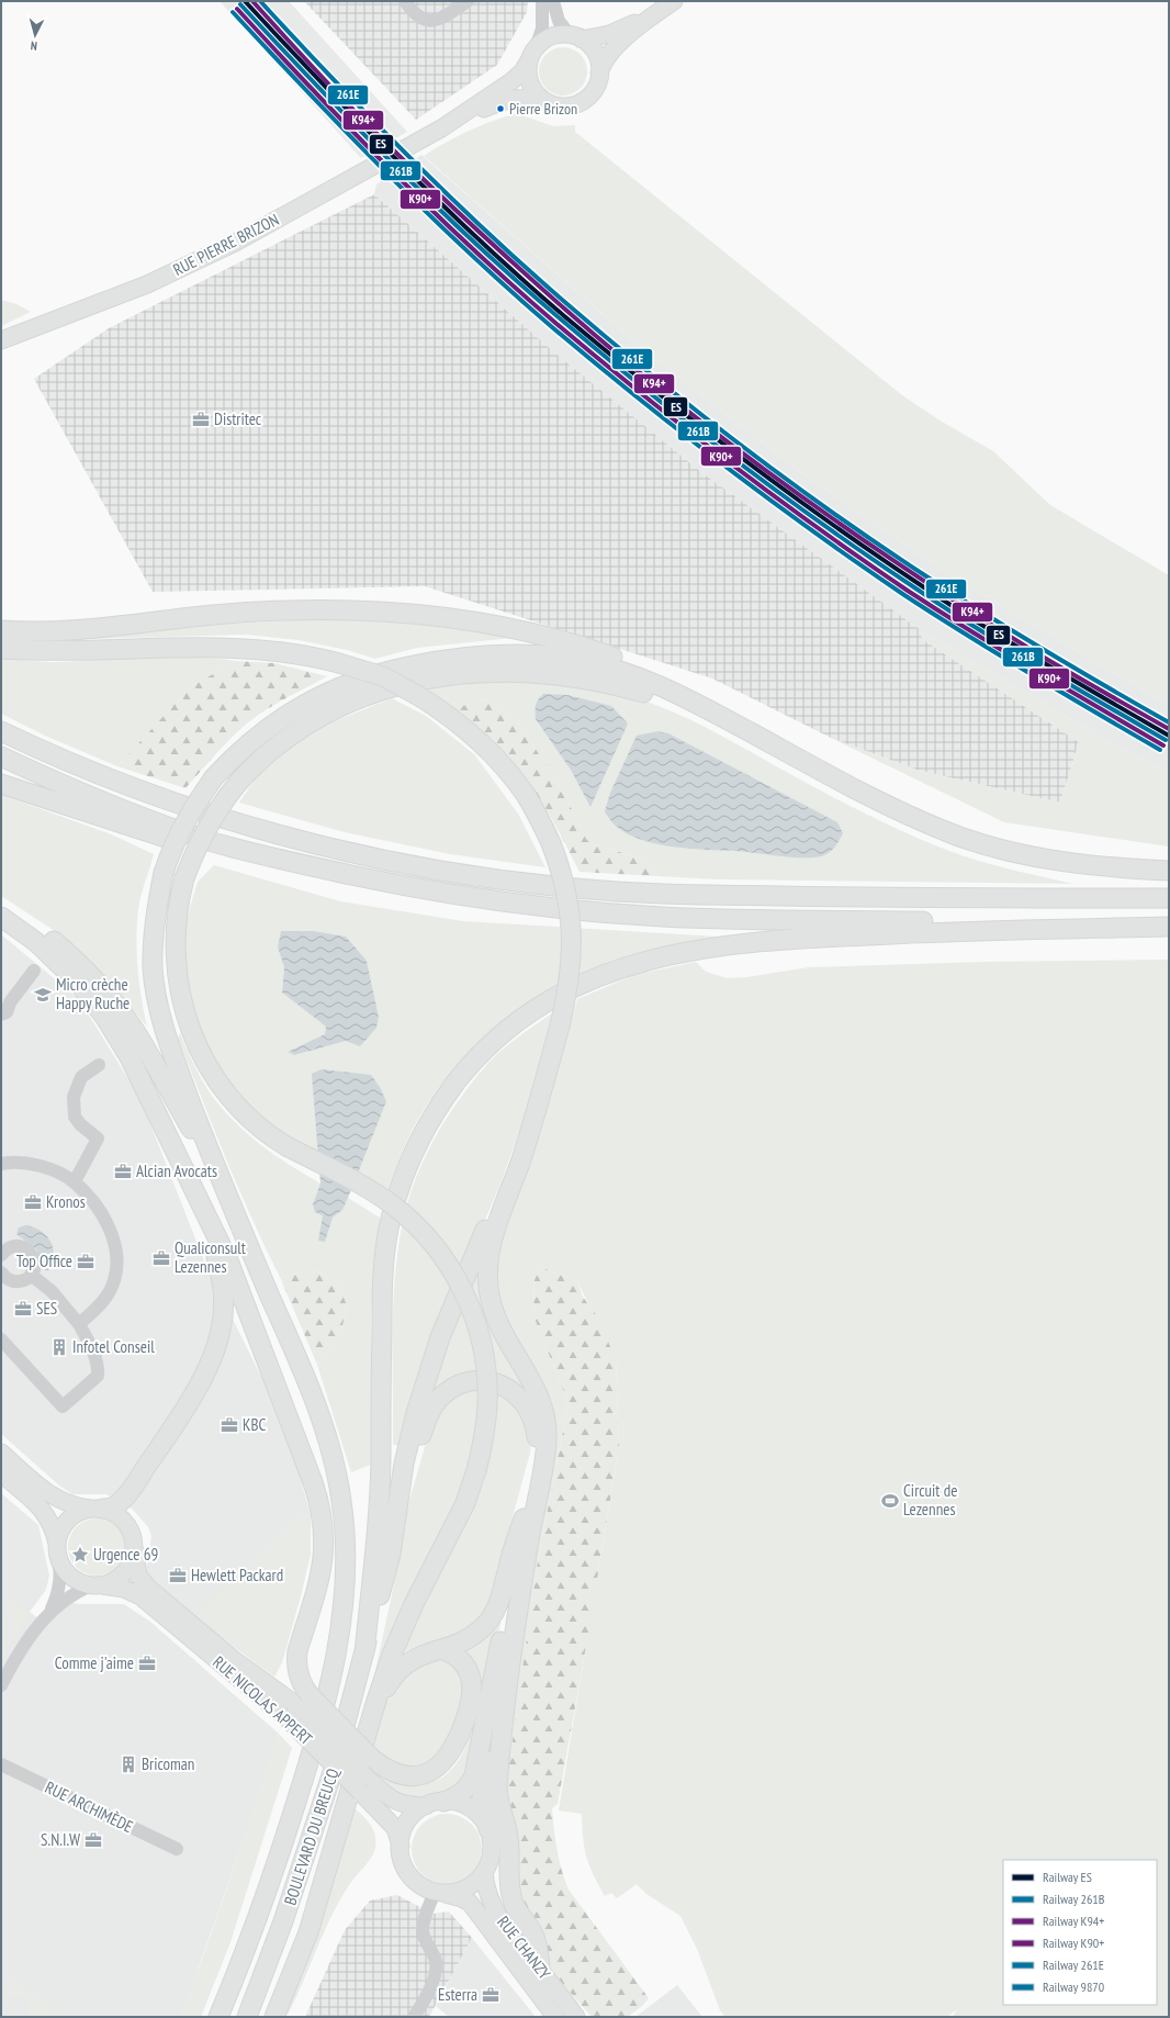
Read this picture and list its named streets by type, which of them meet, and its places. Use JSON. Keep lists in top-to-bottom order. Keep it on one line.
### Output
{"streets":{"highway":["BOULEVARD DU BREUCQ"],"main road":["RUE PIERRE BRIZON","RUE NICOLAS APPERT","RUE CHANZY"],"street":["RUE ARCHIMÈDE"]},"crossings":[["RUE NICOLAS APPERT","RUE CHANZY"]],"places":{"other":["Pierre Brizon"],"office":["Distritec","Alcian Avocats","Kronos","Qualiconsult Lezennes","Top Office","SES","KBC","Hewlett Packard","Comme j'aime","S.N.I.W","Esterra"],"school or university":["Micro crèche Happy Ruche"],"building":["Infotel Conseil","Bricoman"],"sports":["Circuit de Lezennes"],"place":["Urgence 69"]},"lines":["rail line ES","rail line K94+","rail line 261E","rail line 261B","rail line K90+","rail line 9870"],"legend":["Railway ES","Railway 261B","Railway K94+","Railway K90+","Railway 261E","Railway 9870"],"north":"bottom"}
